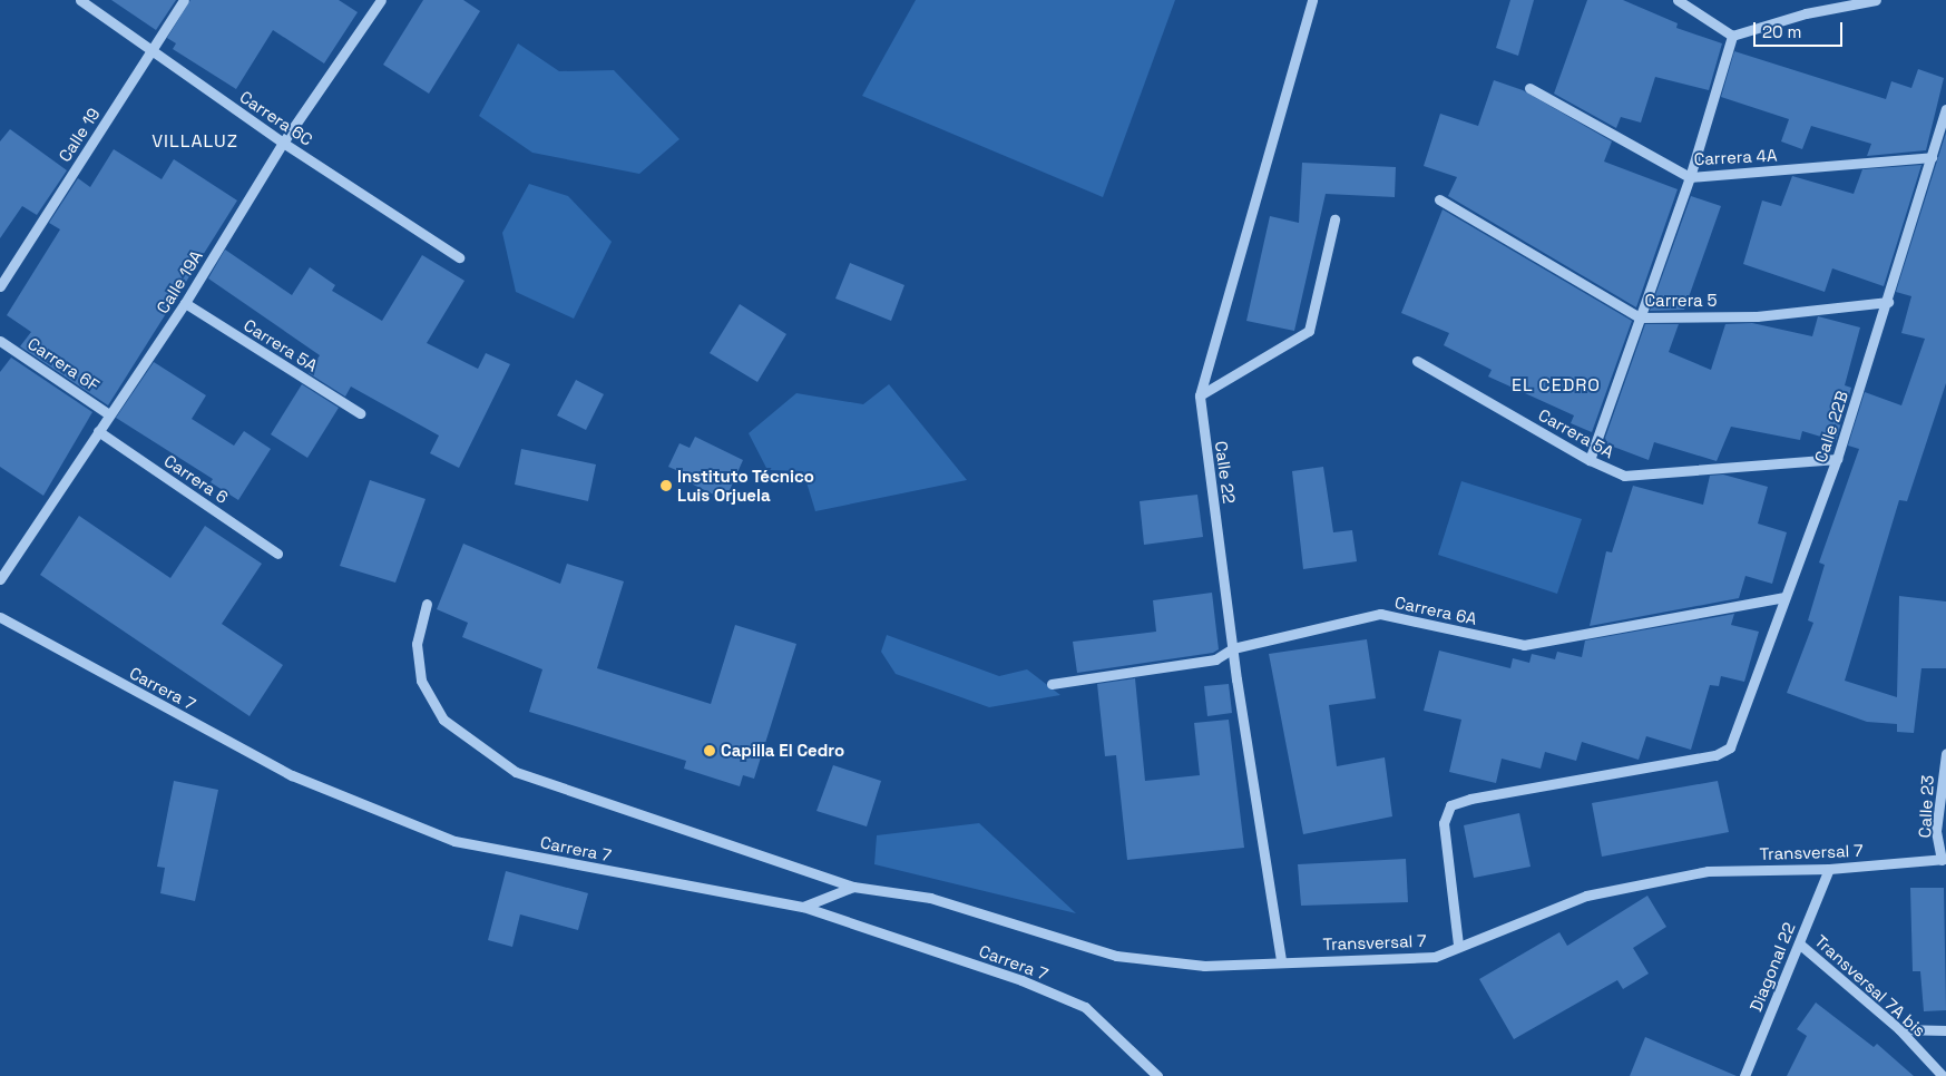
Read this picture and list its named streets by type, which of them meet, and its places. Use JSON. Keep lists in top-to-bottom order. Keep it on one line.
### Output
{"streets":{"street":["Carrera 6C","Calle 19","Carrera 4A","Calle 19A","Carrera 5","Carrera 5A","Carrera 6F","Calle 22B","Calle 22","Carrera 6","Carrera 6A","Carrera 7","Calle 23","Transversal 7","Diagonal 22","Transversal 7A bis"]},"crossings":[["Carrera 6C","Calle 19"],["Carrera 6C","Calle 19A"],["Carrera 4A","Calle 22B"],["Calle 19A","Carrera 5A"],["Calle 19A","Carrera 6F"],["Calle 19A","Carrera 6"],["Carrera 5","Calle 22B"],["Carrera 5A","Calle 22B"],["Calle 22B","Carrera 6A"],["Calle 22B","Transversal 7"],["Calle 22","Carrera 6A"],["Calle 22","Transversal 7"],["Calle 23","Transversal 7"],["Transversal 7","Diagonal 22"],["Diagonal 22","Transversal 7A bis"]],"districts":["VILLALUZ","EL CEDRO"],"places":["Instituto Técnico Luis Orjuela","Capilla El Cedro"],"scale_bar":"20 m"}
